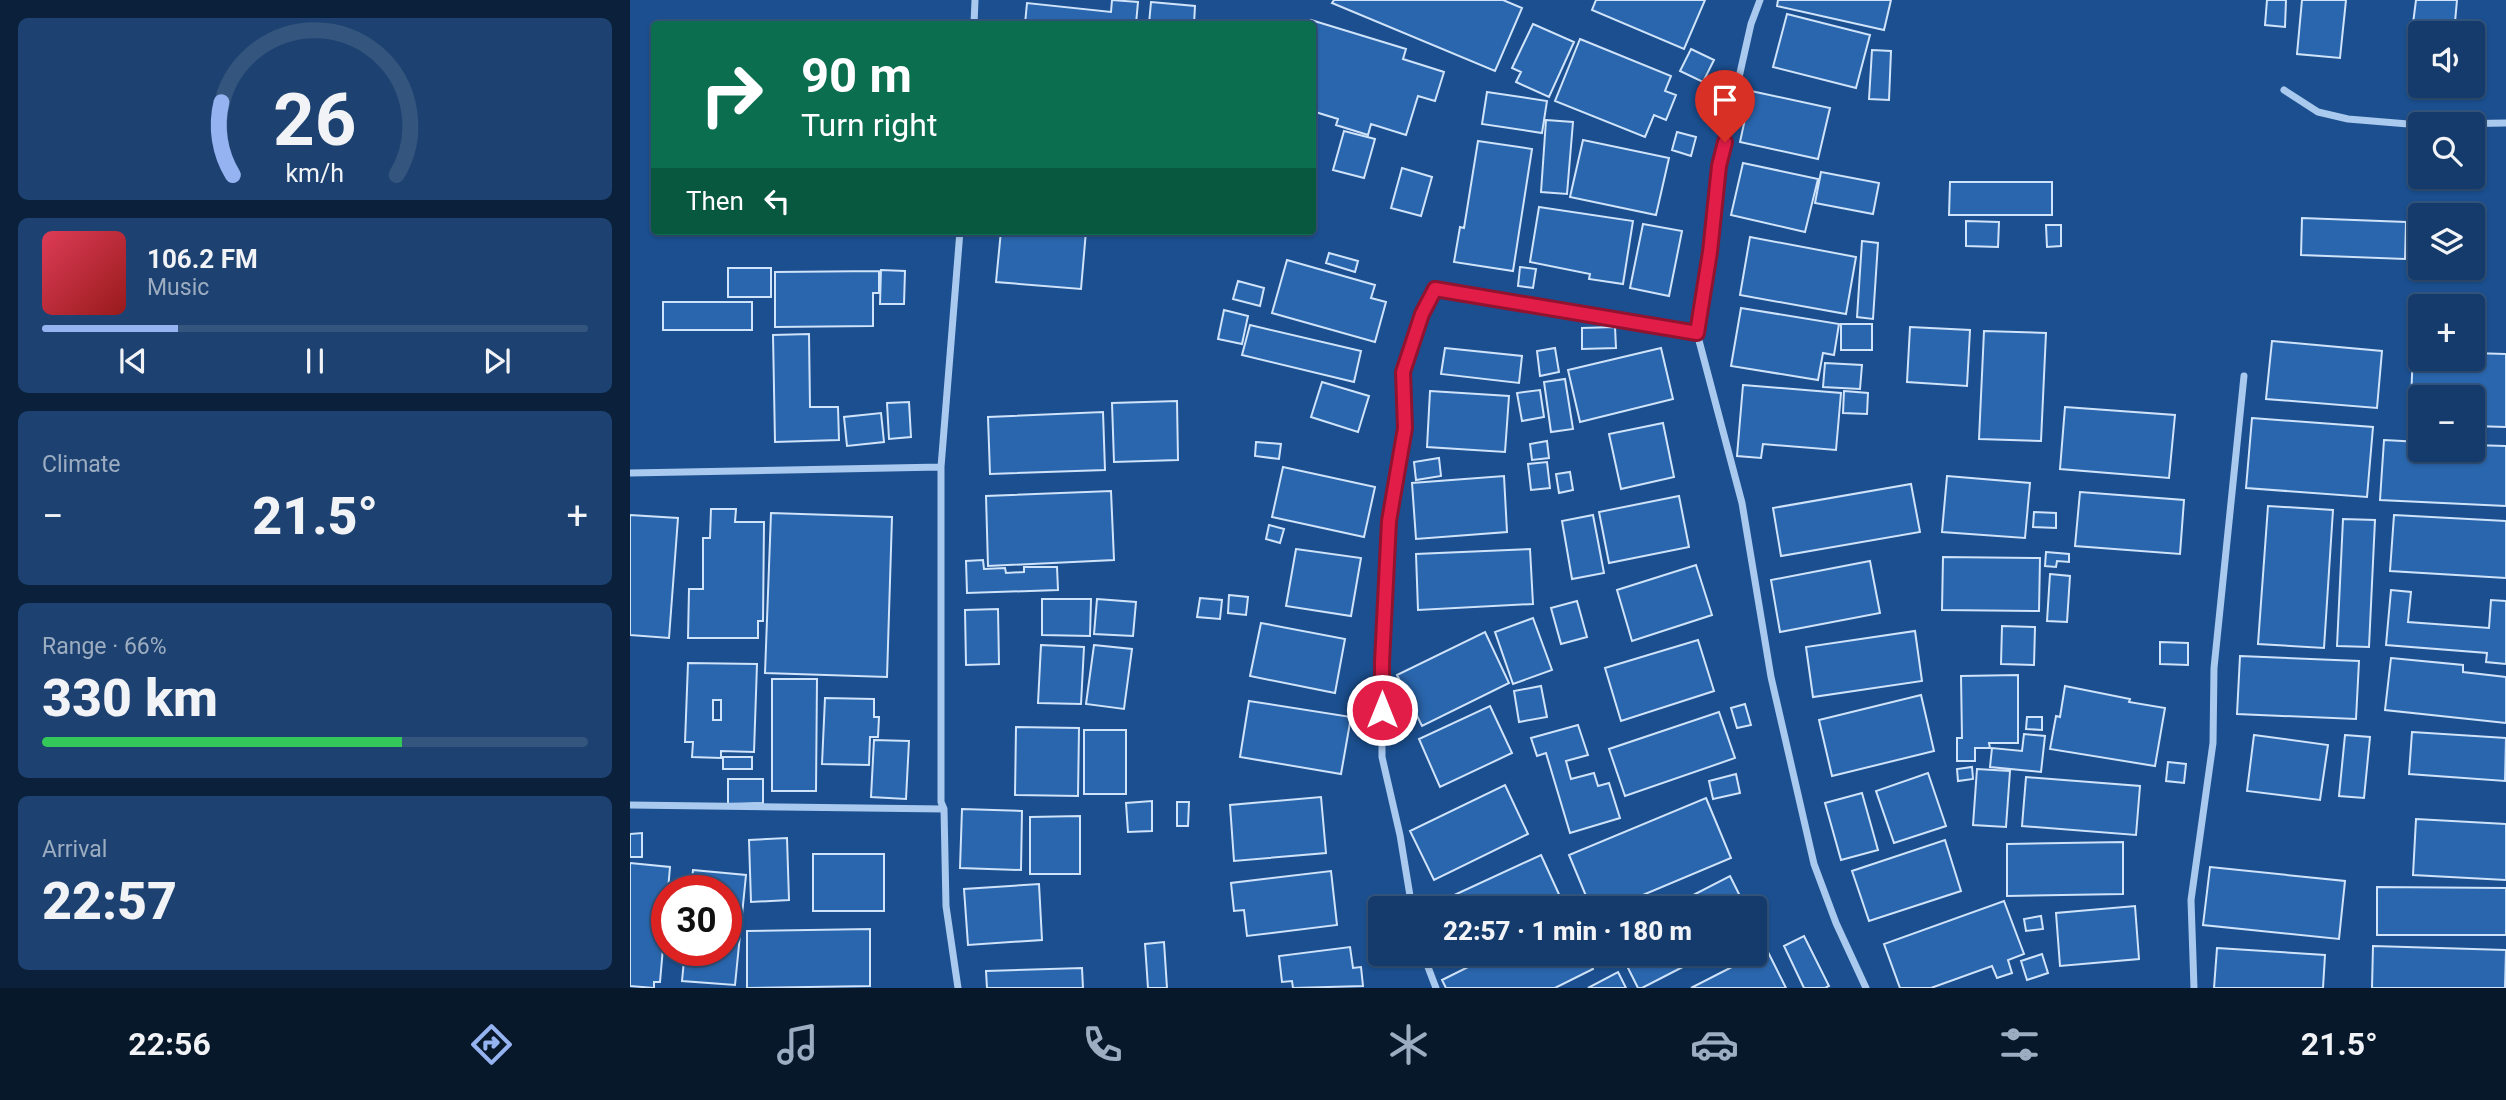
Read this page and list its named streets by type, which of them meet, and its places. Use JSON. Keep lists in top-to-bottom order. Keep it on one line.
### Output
{"page":{"map_buttons":["+","−"],"turn":["90 m","Turn right"],"then":"Then","song":["106.2 FM","Music"],"tile":["Climate",["Range · 66%","330 km"],["Arrival","22:57"]],"heat":["−","21.5°","+"],"limit":"30","trip":"22:57 · 1 min · 180 m","tabs":["22:56","21.5°"],"gauge":["26","km/h"]}}
